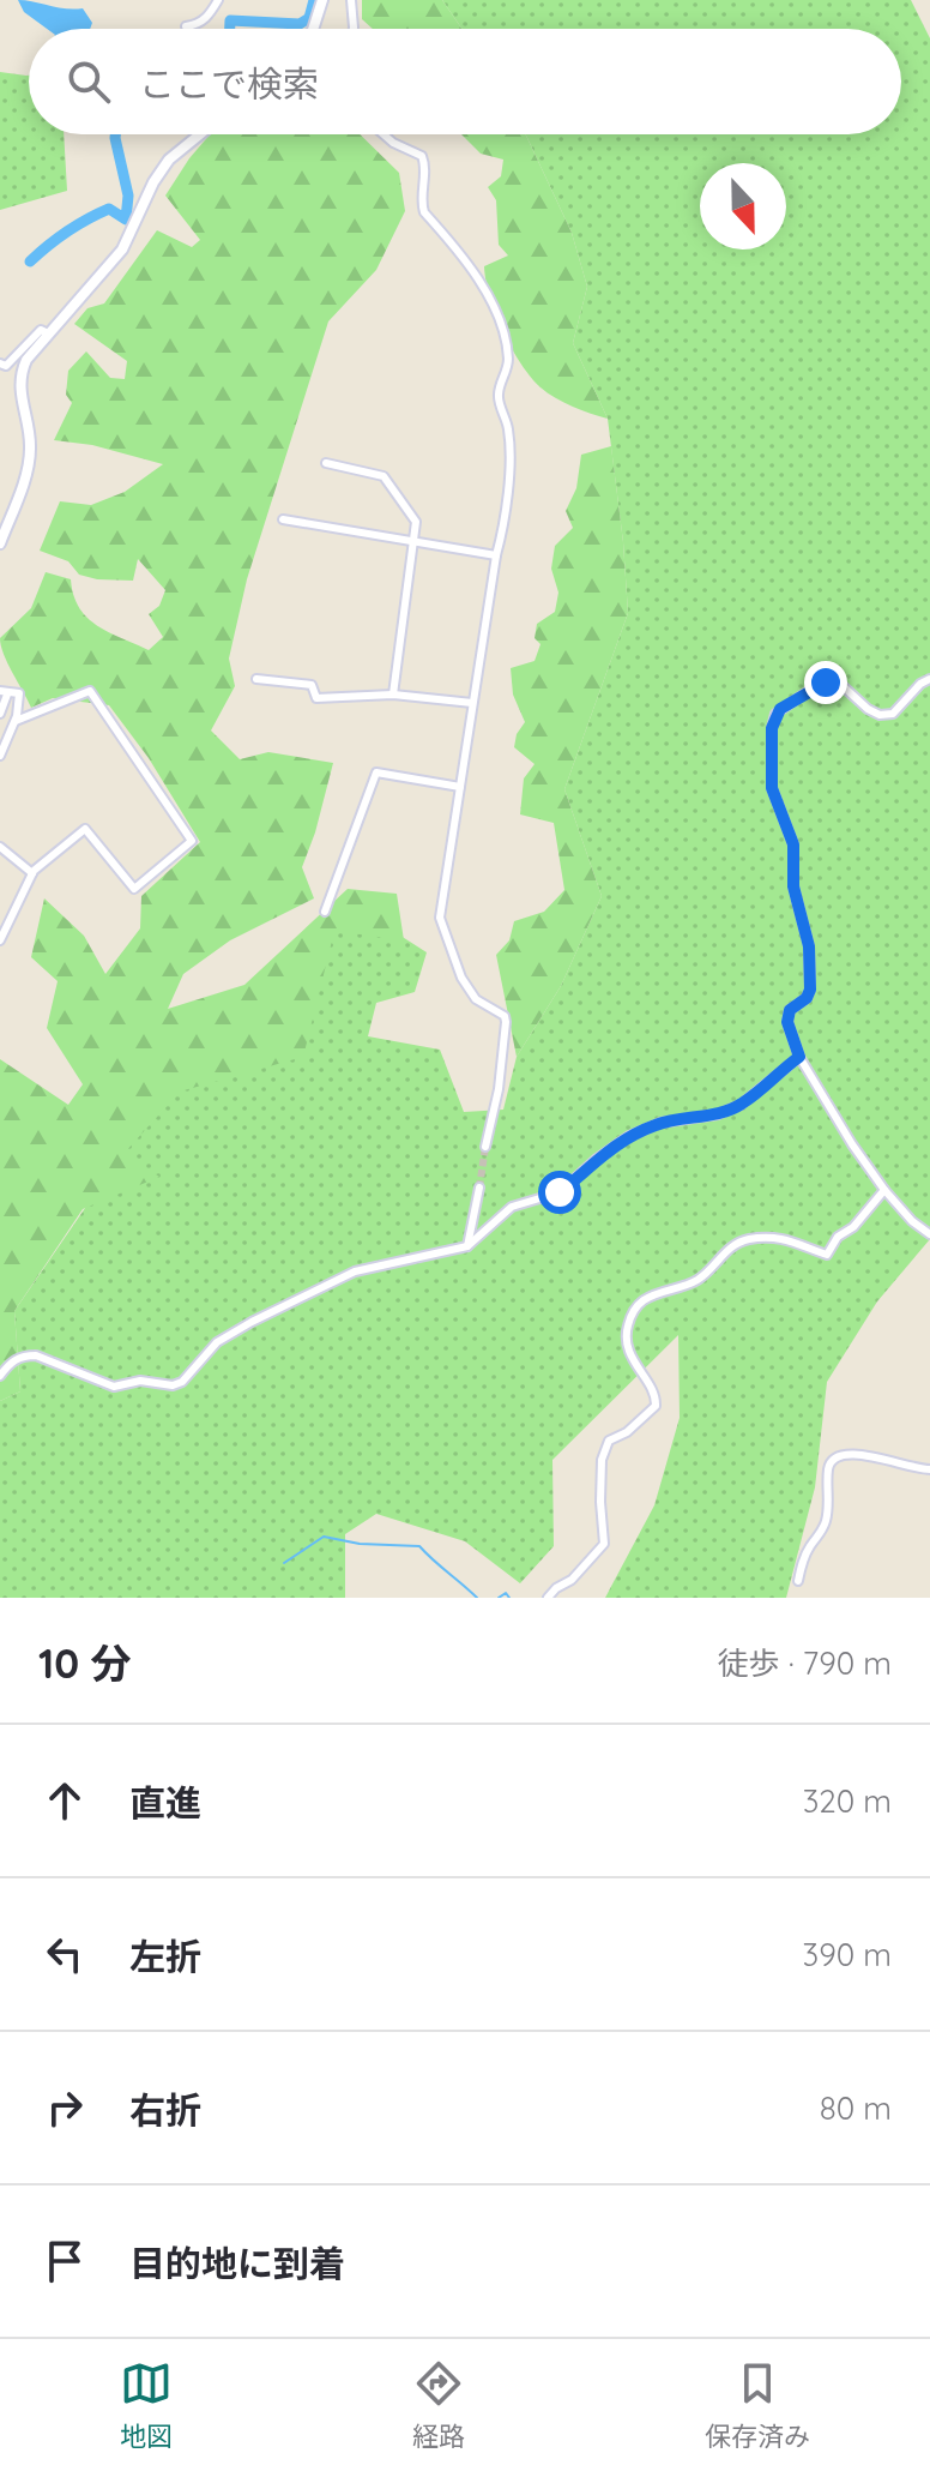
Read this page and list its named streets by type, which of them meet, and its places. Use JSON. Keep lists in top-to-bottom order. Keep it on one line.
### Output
{"north":"bottom","page":{"search":"ここで検索","heading":["10 分","徒歩 · 790 m"],"list":[["直進","320 m"],["左折","390 m"],["右折","80 m"],"目的地に到着"],"nav":["地図","経路","保存済み"]}}
